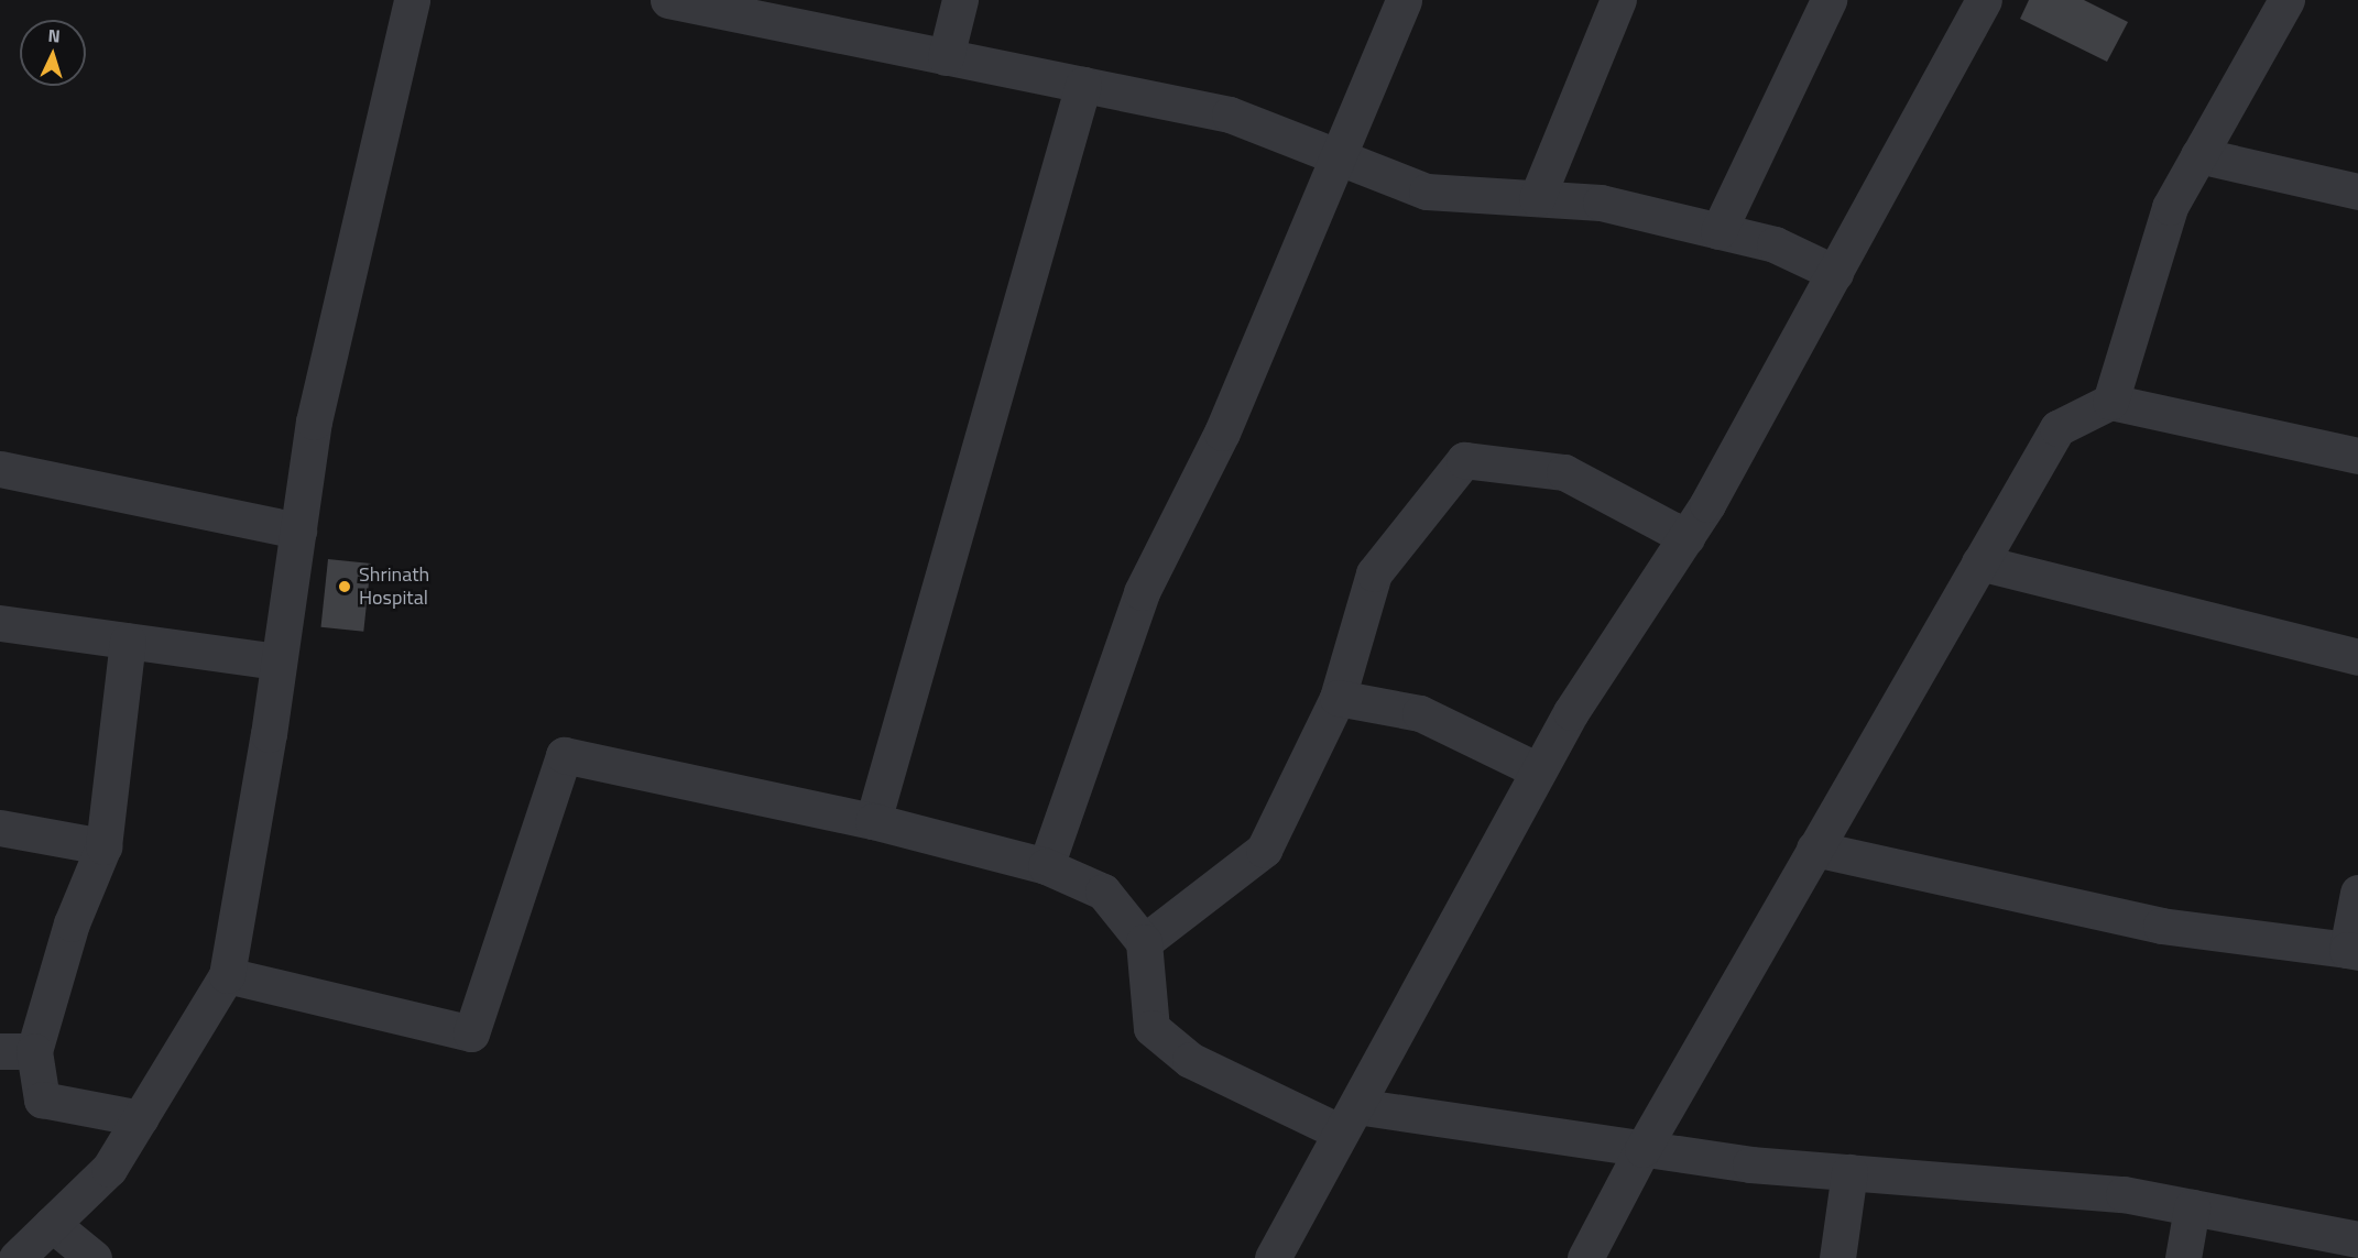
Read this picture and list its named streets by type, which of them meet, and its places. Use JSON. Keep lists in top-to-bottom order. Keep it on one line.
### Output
{"places":["Shrinath Hospital"],"north":"top"}
